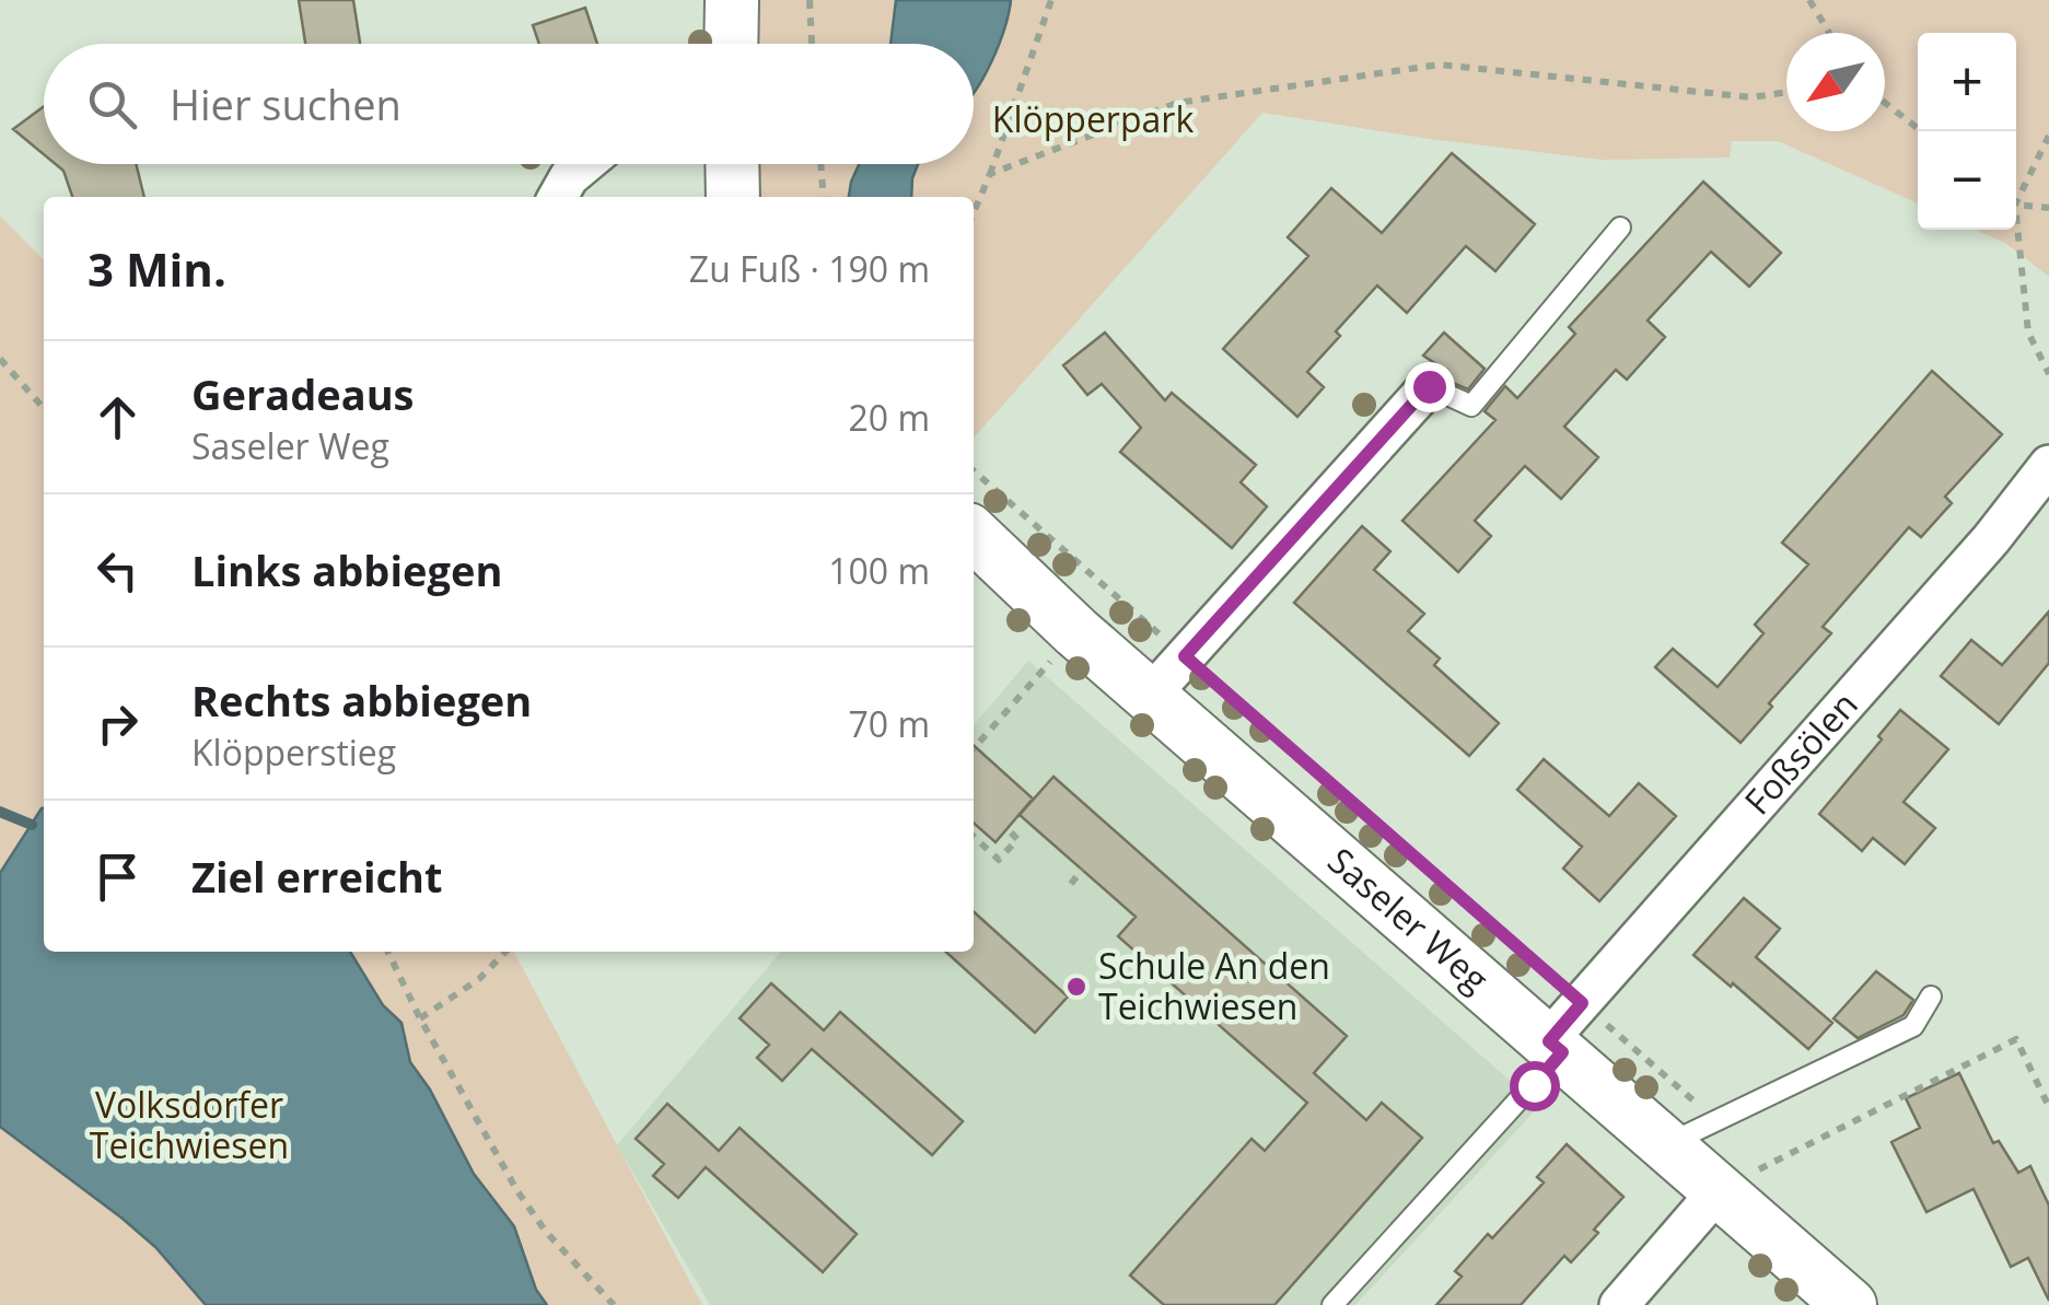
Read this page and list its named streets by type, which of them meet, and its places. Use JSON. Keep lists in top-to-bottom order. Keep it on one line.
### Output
{"streets":{"street":["Foßsölen","Saseler Weg"]},"crossings":[["Foßsölen","Saseler Weg"]],"parks":["Klöpperpark","Volksdorfer Teichwiesen"],"places":["Schule An den Teichwiesen"],"north":"bottom left","page":{"map_buttons":["+","−"],"search":"Hier suchen","heading":["3 Min.","Zu Fuß · 190 m"],"list":[["Geradeaus","Saseler Weg","20 m"],["Links abbiegen","100 m"],["Rechts abbiegen","Klöpperstieg","70 m"],"Ziel erreicht"]}}
